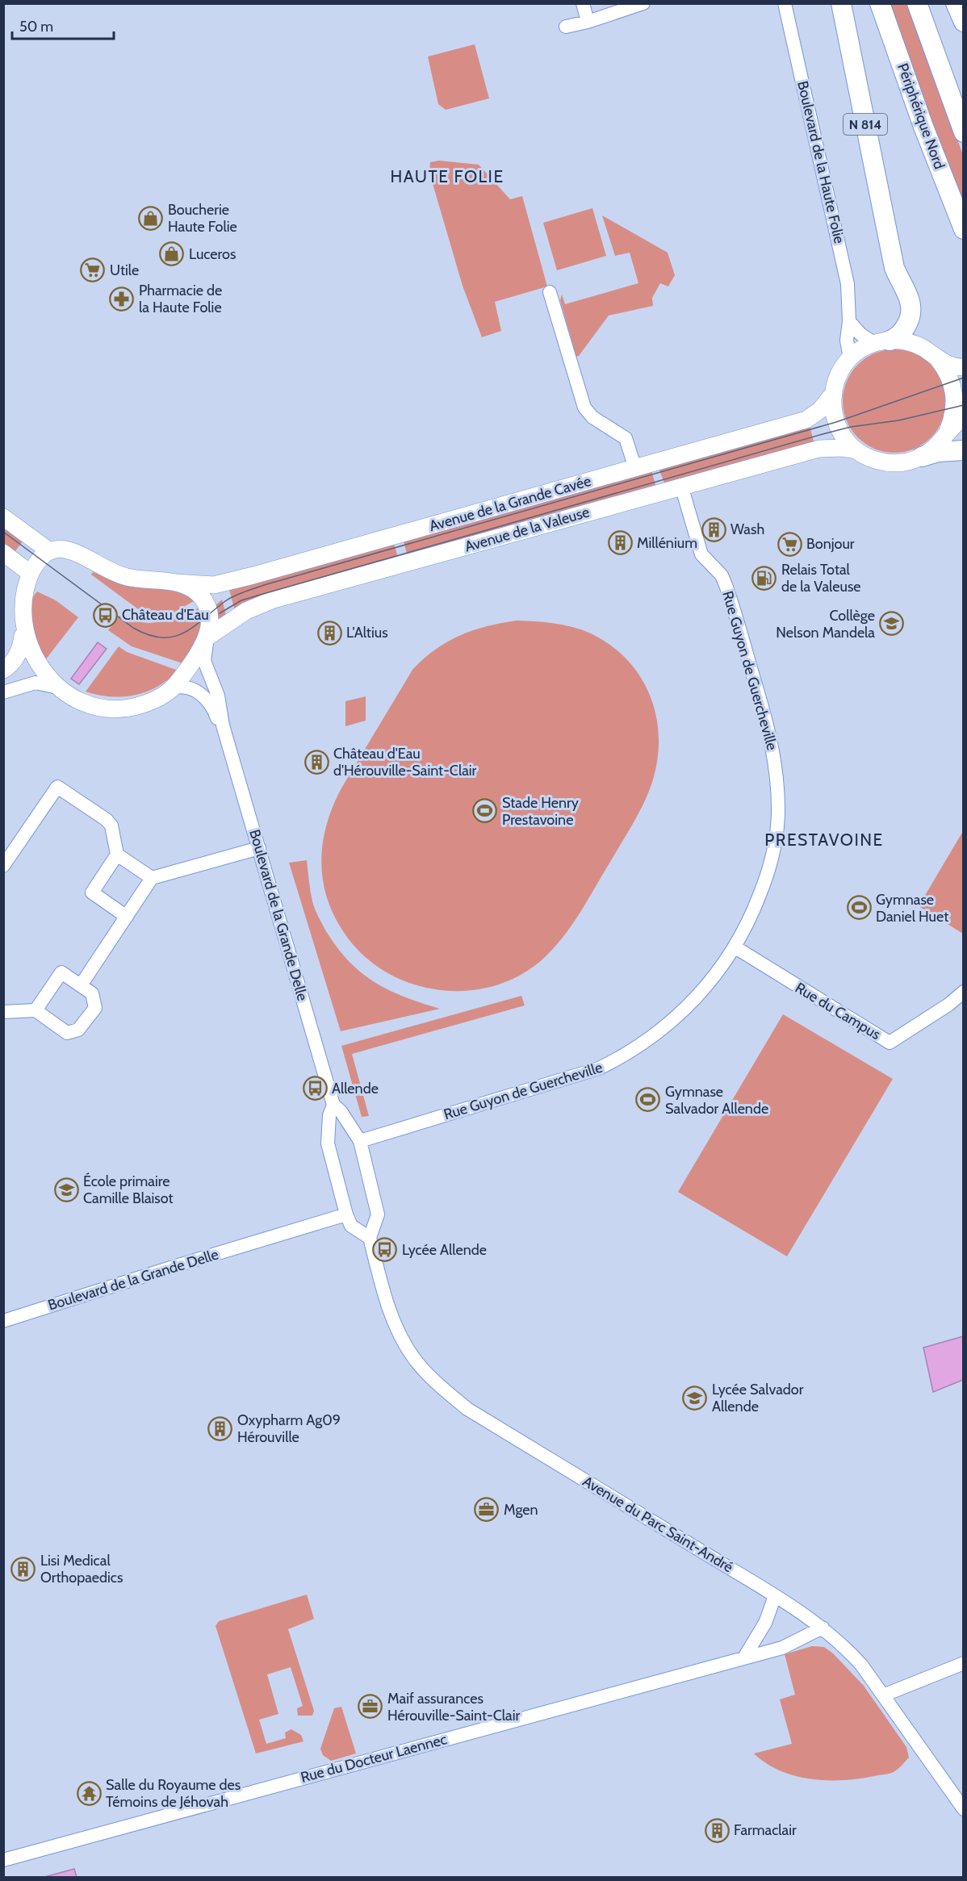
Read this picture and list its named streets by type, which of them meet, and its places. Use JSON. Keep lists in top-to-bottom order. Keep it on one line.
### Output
{"streets":{"highway":["Périphérique Nord","N 814"],"main road":["Avenue de la Grande Cavée","Avenue de la Valeuse"],"street":["Boulevard de la Haute Folie","Rue Guyon de Guercheville","Boulevard de la Grande Delle","Rue du Campus","Avenue du Parc Saint-André","Rue du Docteur Laennec"]},"crossings":[["N 814","Boulevard de la Haute Folie"],["N 814","Avenue de la Grande Cavée"],["N 814","Avenue de la Valeuse"],["Boulevard de la Haute Folie","Avenue de la Grande Cavée"],["Boulevard de la Haute Folie","Avenue de la Valeuse"],["Avenue de la Grande Cavée","Avenue de la Valeuse"],["Avenue de la Valeuse","Rue Guyon de Guercheville"],["Avenue de la Valeuse","Boulevard de la Grande Delle"],["Rue Guyon de Guercheville","Boulevard de la Grande Delle"],["Rue Guyon de Guercheville","Rue du Campus"],["Avenue du Parc Saint-André","Rue du Docteur Laennec"]],"districts":["HAUTE FOLIE","PRESTAVOINE"],"places":{"shop":["Boucherie Haute Folie","Luceros"],"supermarket":["Utile","Bonjour"],"pharmacy":["Pharmacie de la Haute Folie"],"building":["Wash","Millénium","L'Altius","Château d'Eau d'Hérouville-Saint-Clair","Oxypharm Ag09 Hérouville","Lisi Medical Orthopaedics","Farmaclair"],"fuel station":["Relais Total de la Valeuse"],"bus stop":["Château d'Eau","Allende","Lycée Allende"],"school or university":["Collège Nelson Mandela","École primaire Camille Blaisot","Lycée Salvador Allende"],"sports":["Stade Henry Prestavoine","Gymnase Daniel Huet","Gymnase Salvador Allende"],"office":["Mgen","Maif assurances Hérouville-Saint-Clair"],"temple":["Salle du Royaume des Témoins de Jéhovah"]},"scale_bar":"50 m"}
